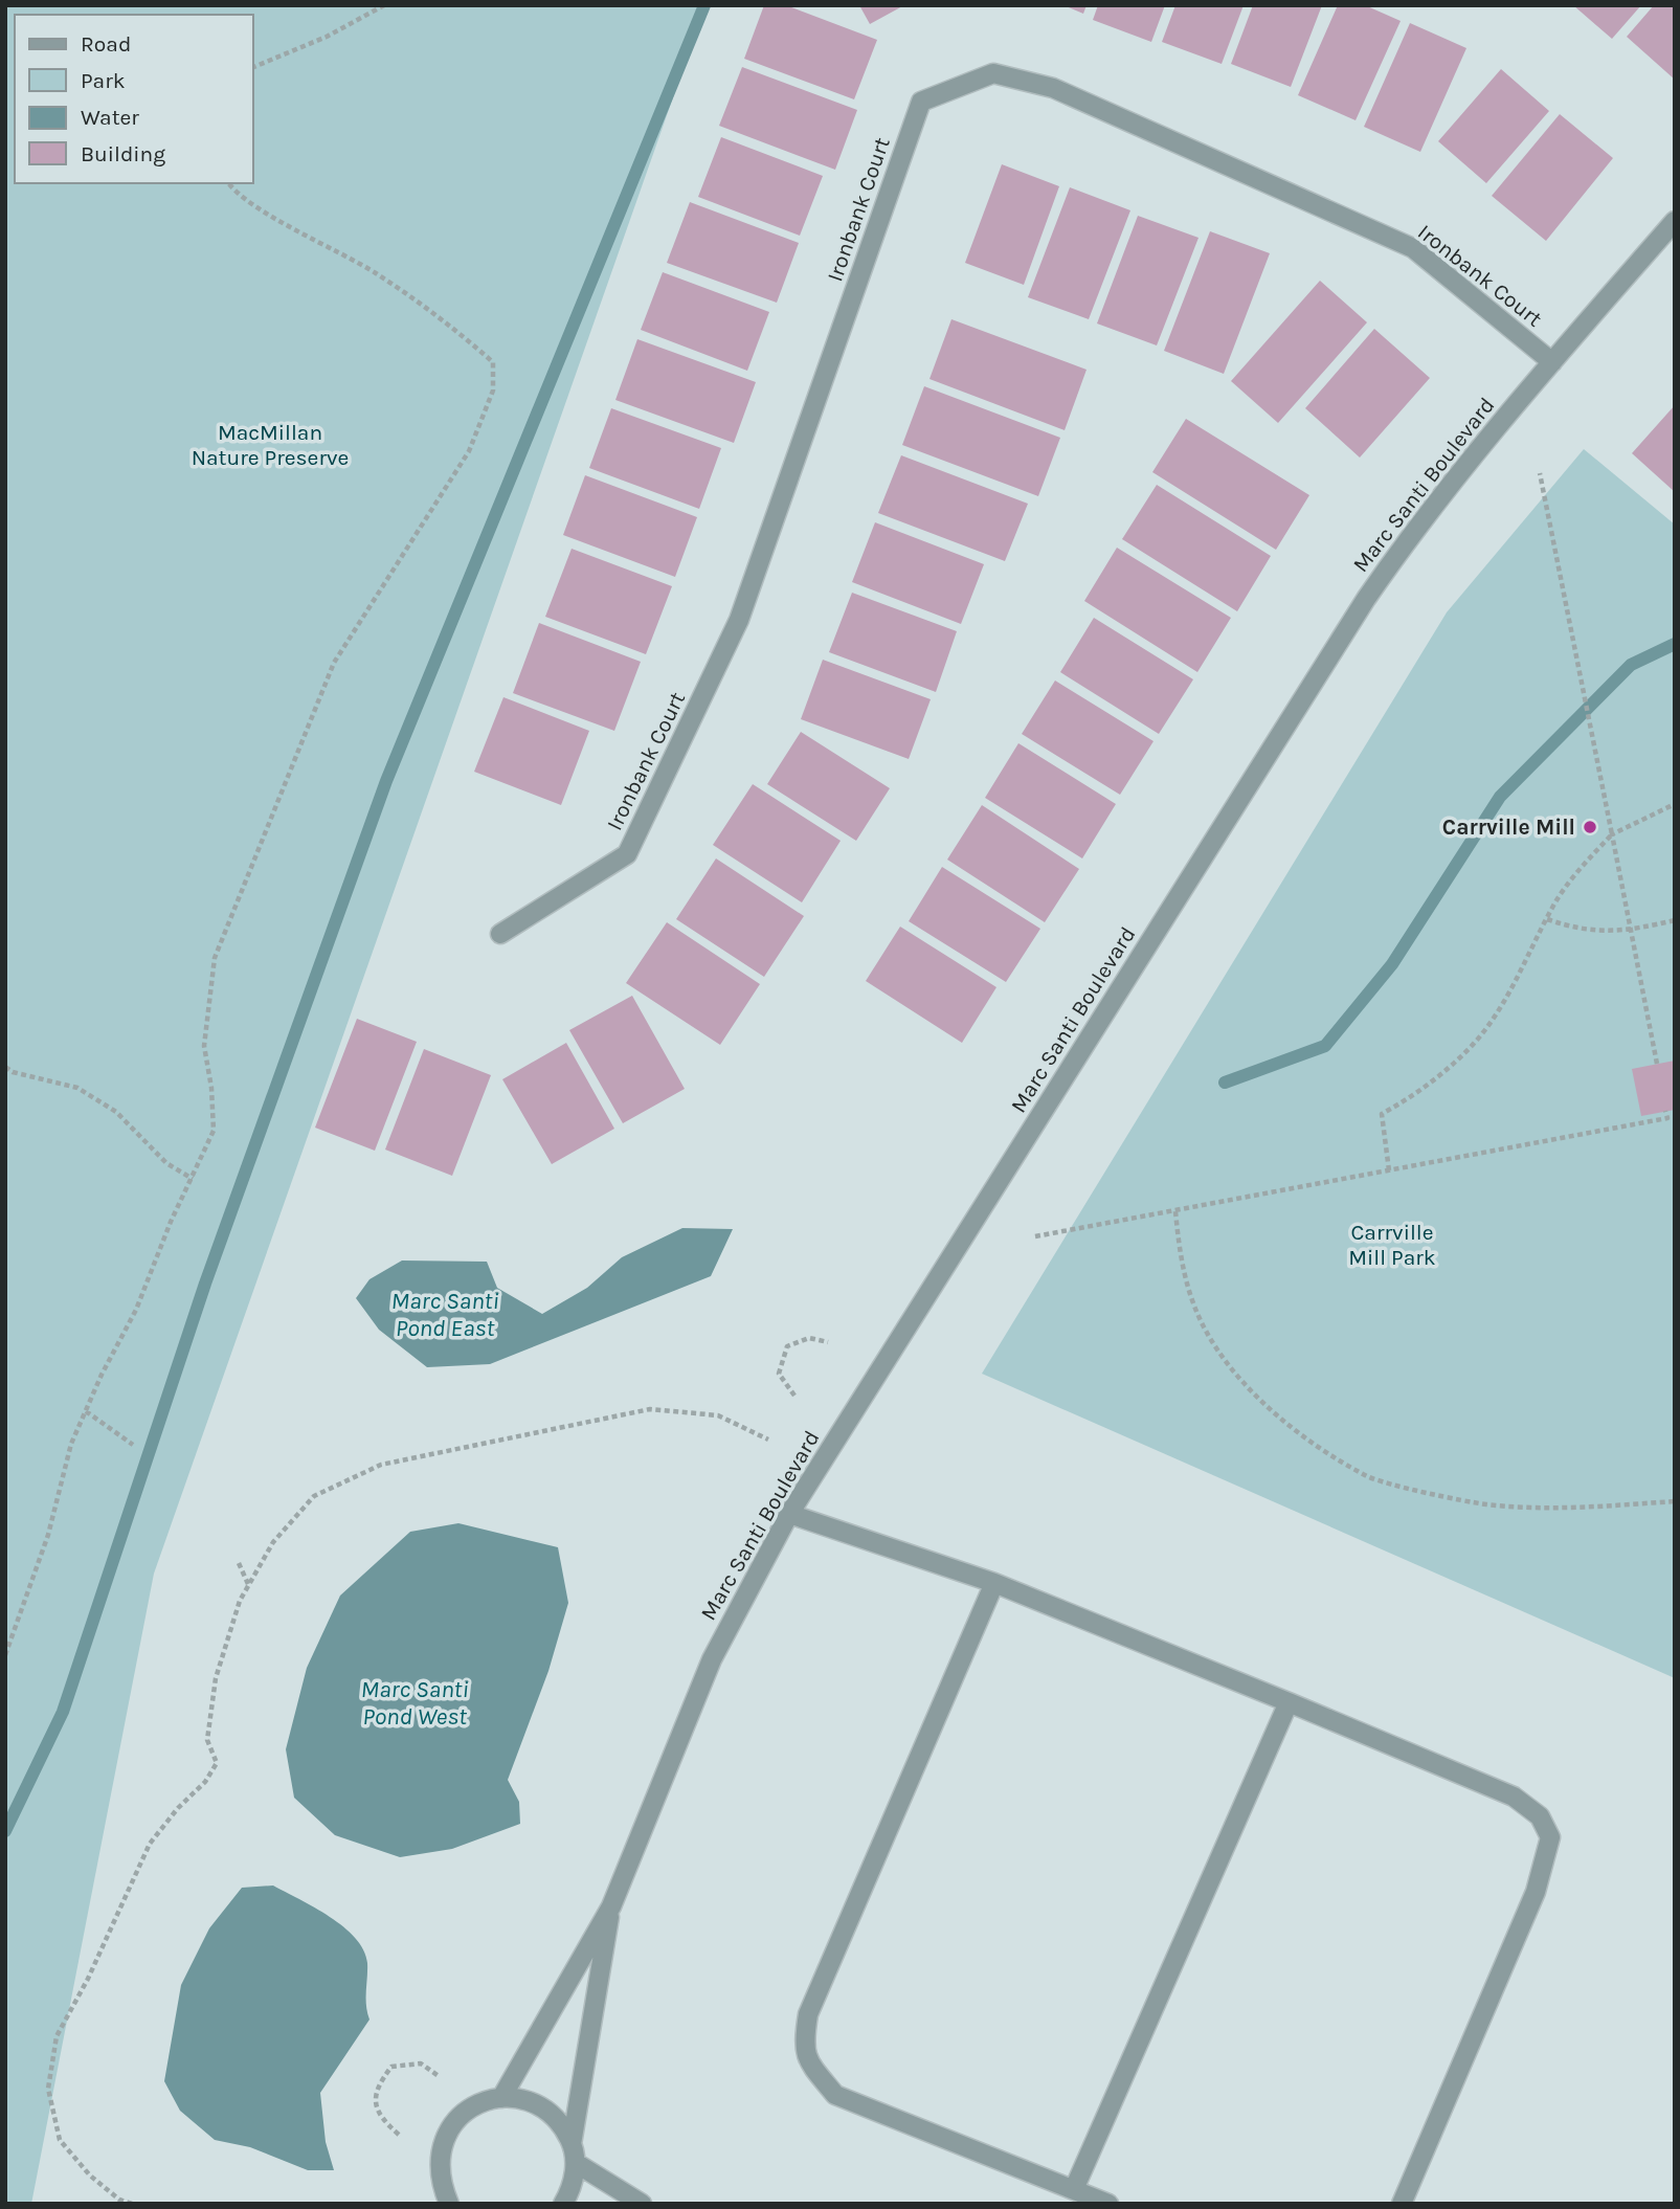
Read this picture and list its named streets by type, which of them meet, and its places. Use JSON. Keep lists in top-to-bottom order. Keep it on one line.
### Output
{"streets":{"street":["Ironbank Court","Marc Santi Boulevard"]},"crossings":[["Ironbank Court","Marc Santi Boulevard"]],"water":["Marc Santi Pond East","Marc Santi Pond West"],"parks":["MacMillan Nature Preserve","Carrville Mill Park"],"places":["Carrville Mill"],"legend":["Road","Park","Water","Building"]}
